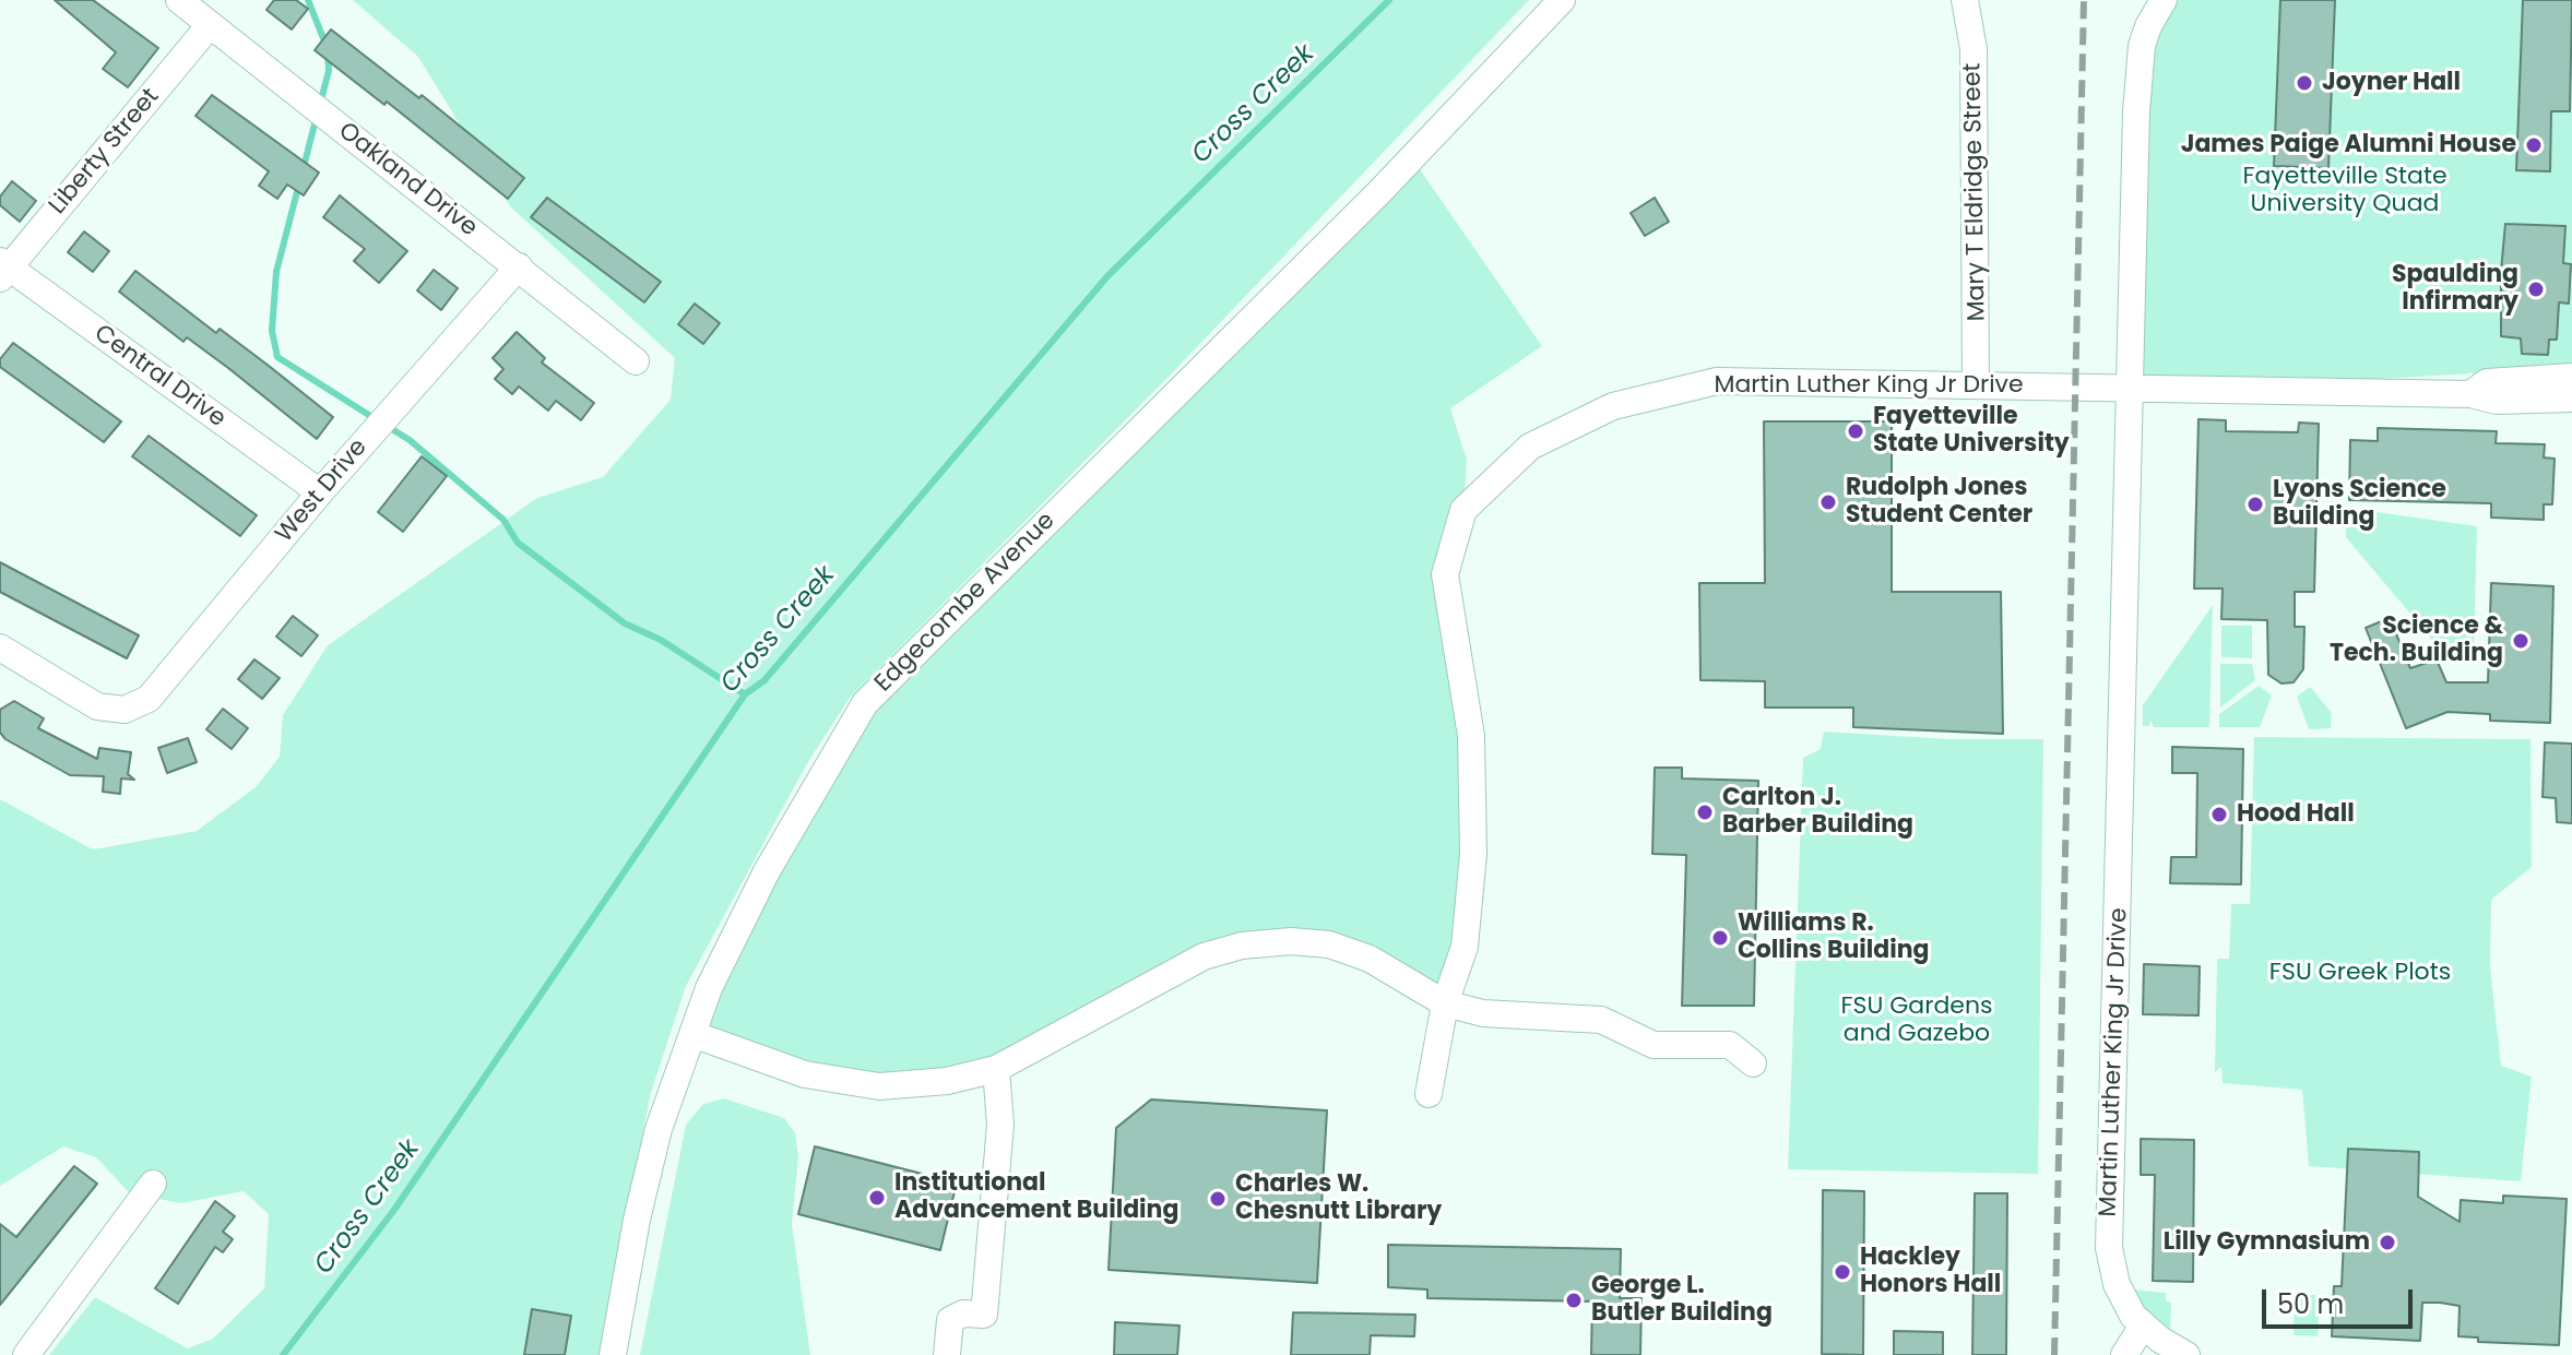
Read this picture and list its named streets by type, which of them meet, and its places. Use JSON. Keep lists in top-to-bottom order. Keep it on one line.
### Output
{"streets":{"street":["Liberty Street","Oakland Drive","Mary T Eldridge Street","Central Drive","Martin Luther King Jr Drive","West Drive","Edgecombe Avenue"]},"crossings":[["Liberty Street","Oakland Drive"],["Liberty Street","Central Drive"],["Oakland Drive","West Drive"],["Mary T Eldridge Street","Martin Luther King Jr Drive"],["Central Drive","West Drive"]],"water":["Cross Creek"],"parks":["Fayetteville State University Quad","FSU Greek Plots","FSU Gardens and Gazebo"],"places":["Joyner Hall","James Paige Alumni House","Spaulding Infirmary","Fayetteville State University","Rudolph Jones Student Center","Lyons Science Building","Science & Tech. Building","Carlton J. Barber Building","Hood Hall","Williams R. Collins Building","Institutional Advancement Building","Charles W. Chesnutt Library","Lilly Gymnasium","Hackley Honors Hall","George L. Butler Building"],"scale_bar":"50 m"}
